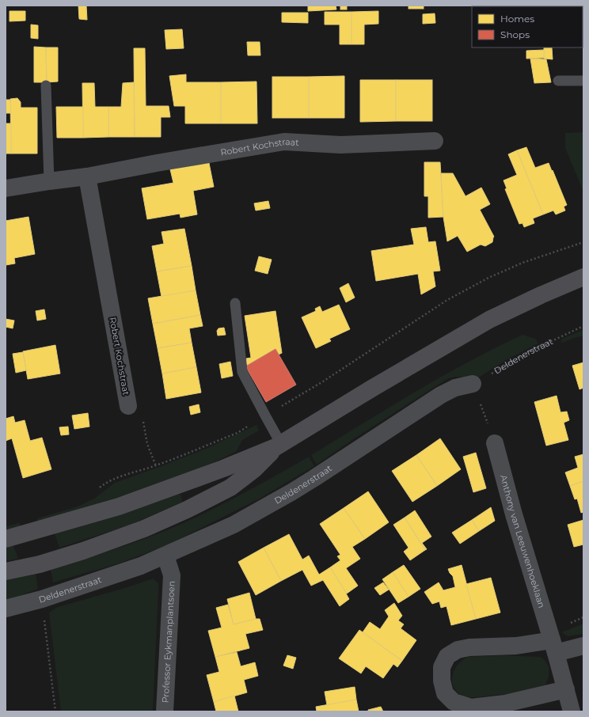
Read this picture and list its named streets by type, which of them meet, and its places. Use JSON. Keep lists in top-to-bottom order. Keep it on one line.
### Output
{"streets":{"street":["Robert Kochstraat","Deldenerstraat","Anthony van Leeuwenhoeklaan","Professor Eykmanplantsoen"]},"crossings":[["Deldenerstraat","Professor Eykmanplantsoen"]],"legend":["Homes","Shops"]}
